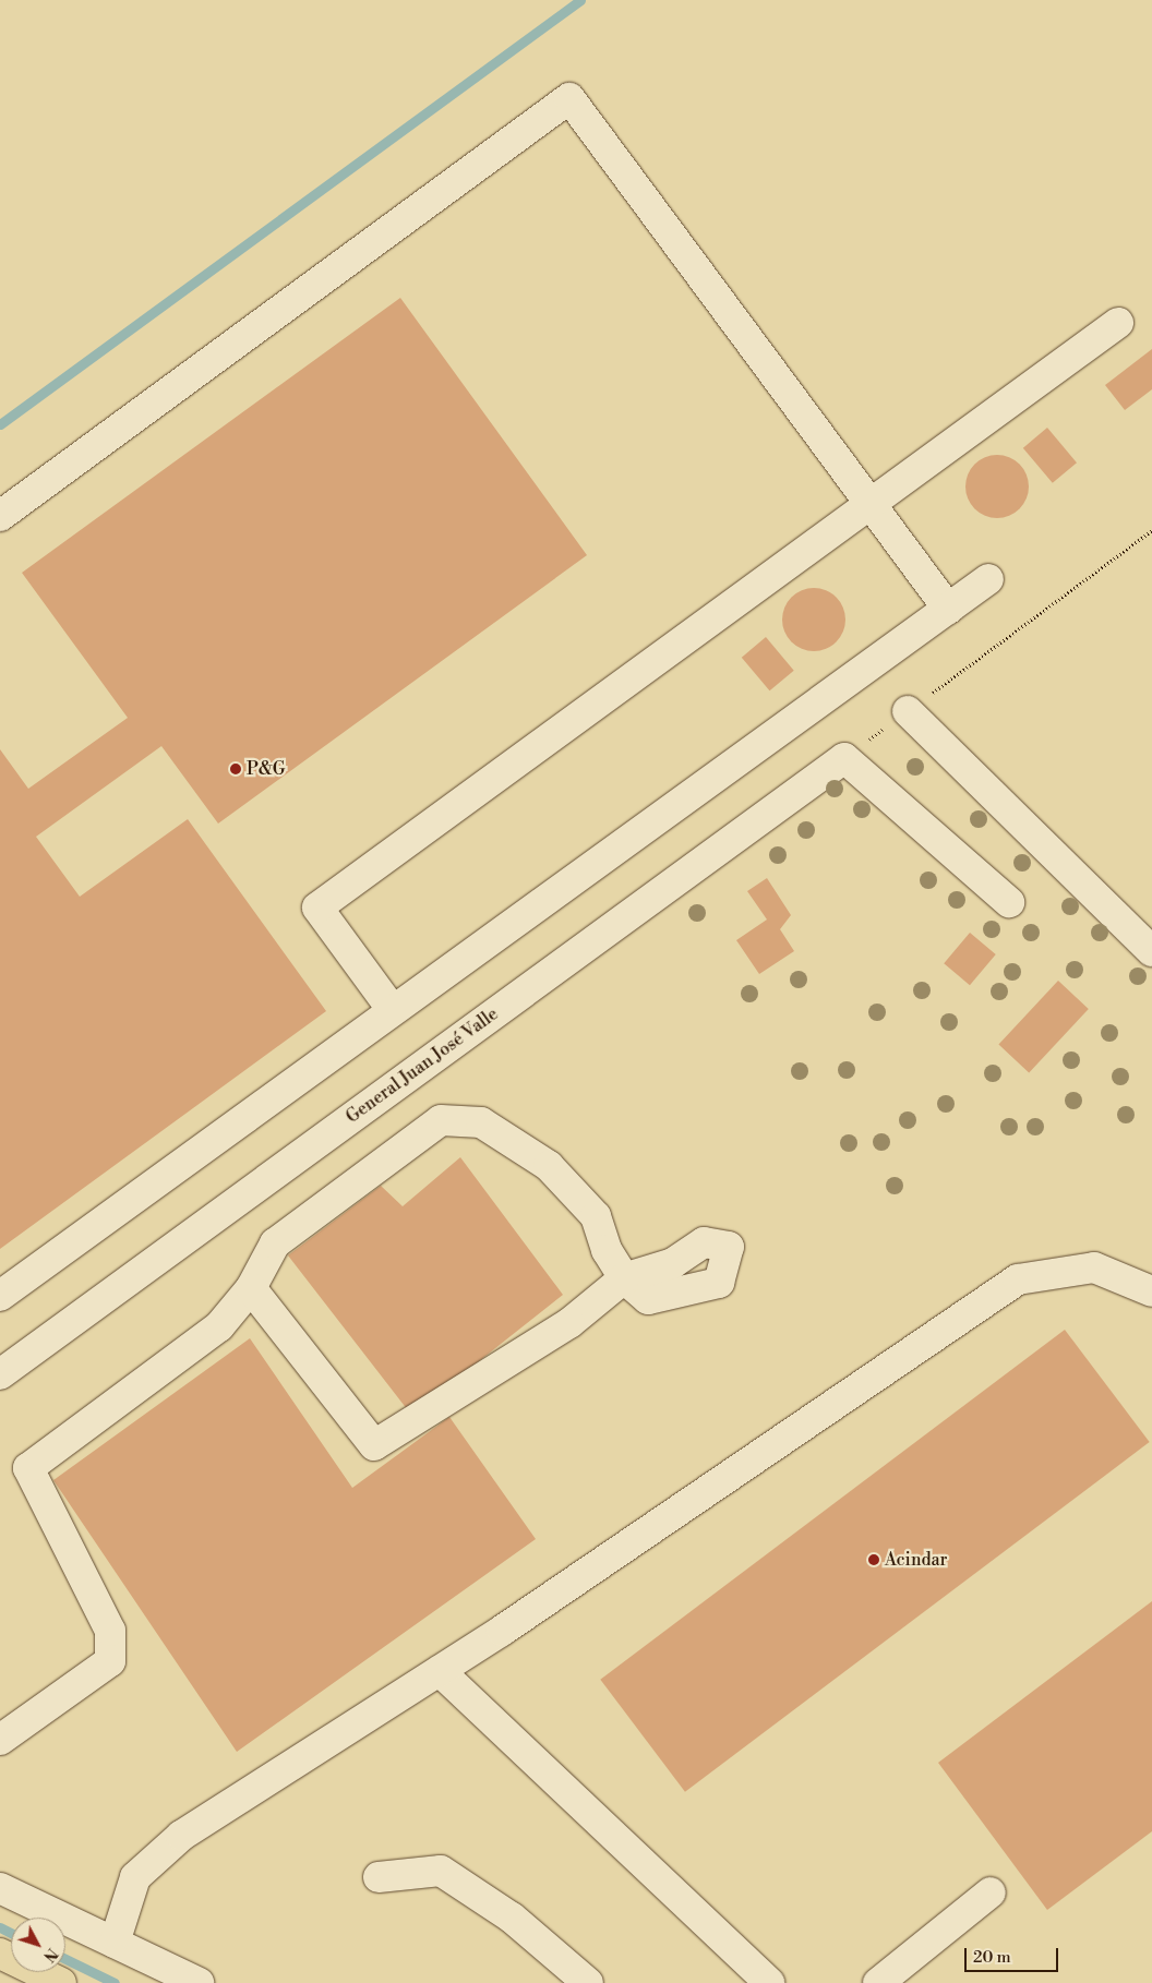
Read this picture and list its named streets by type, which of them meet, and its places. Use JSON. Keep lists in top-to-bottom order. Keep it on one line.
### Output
{"streets":{"street":["General Juan José Valle"]},"places":["P&G","Acindar"],"scale_bar":"20 m","north":"bottom right"}
